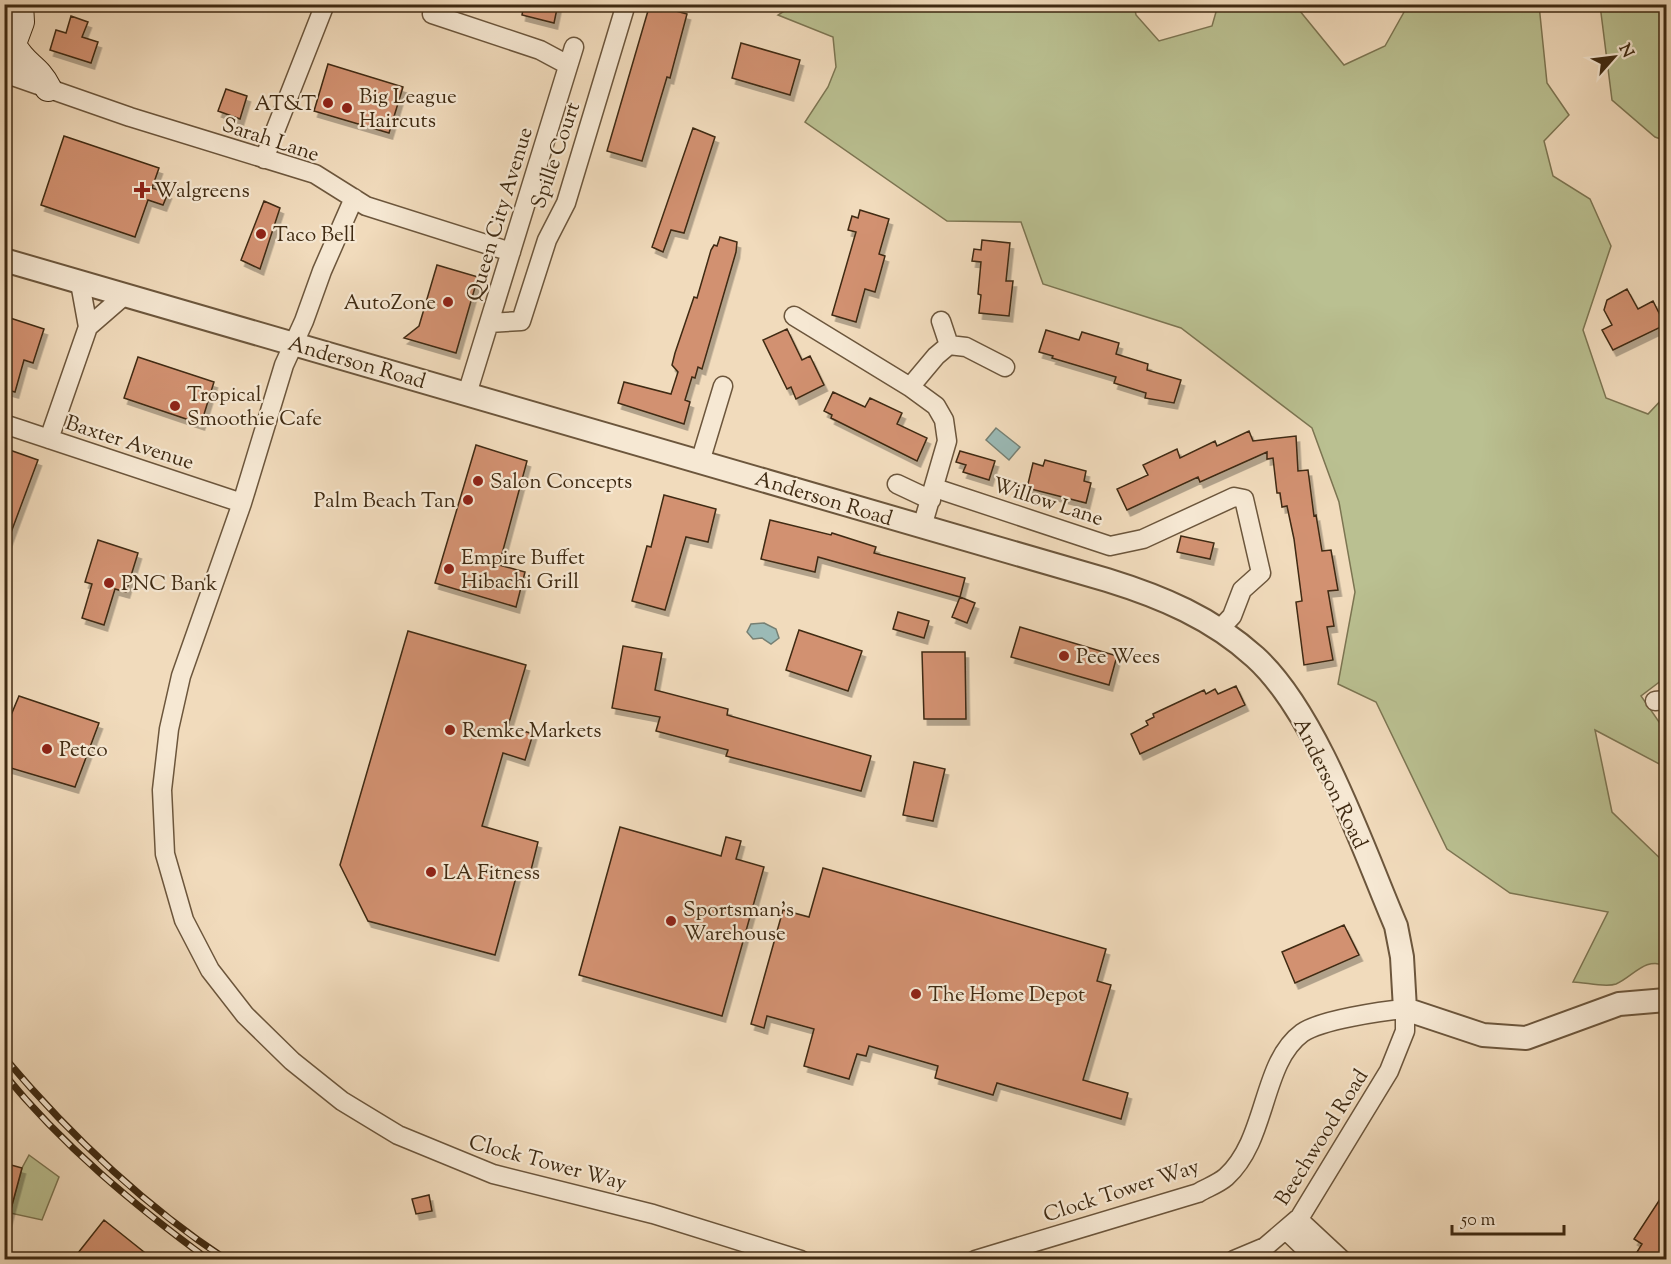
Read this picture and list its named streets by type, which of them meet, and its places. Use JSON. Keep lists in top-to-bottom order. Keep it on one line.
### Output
{"streets":{"street":["Sarah Lane","Spille Court","Queen City Avenue","Anderson Road","Baxter Avenue","Willow Lane","Beechwood Road","Clock Tower Way"]},"crossings":[["Sarah Lane","Queen City Avenue"],["Sarah Lane","Clock Tower Way"],["Spille Court","Queen City Avenue"],["Queen City Avenue","Anderson Road"],["Anderson Road","Willow Lane"],["Anderson Road","Beechwood Road"],["Anderson Road","Clock Tower Way"],["Baxter Avenue","Clock Tower Way"],["Beechwood Road","Clock Tower Way"]],"places":{"other":["AT&T","Big League Haircuts","Taco Bell","AutoZone","Tropical Smoothie Cafe","Salon Concepts","Palm Beach Tan","Empire Buffet Hibachi Grill","PNC Bank","Pee Wees","Remke Markets","Petco","LA Fitness","Sportsman's Warehouse","The Home Depot"],"health":["Walgreens"]},"scale_bar":"50 m","north":"top right"}
